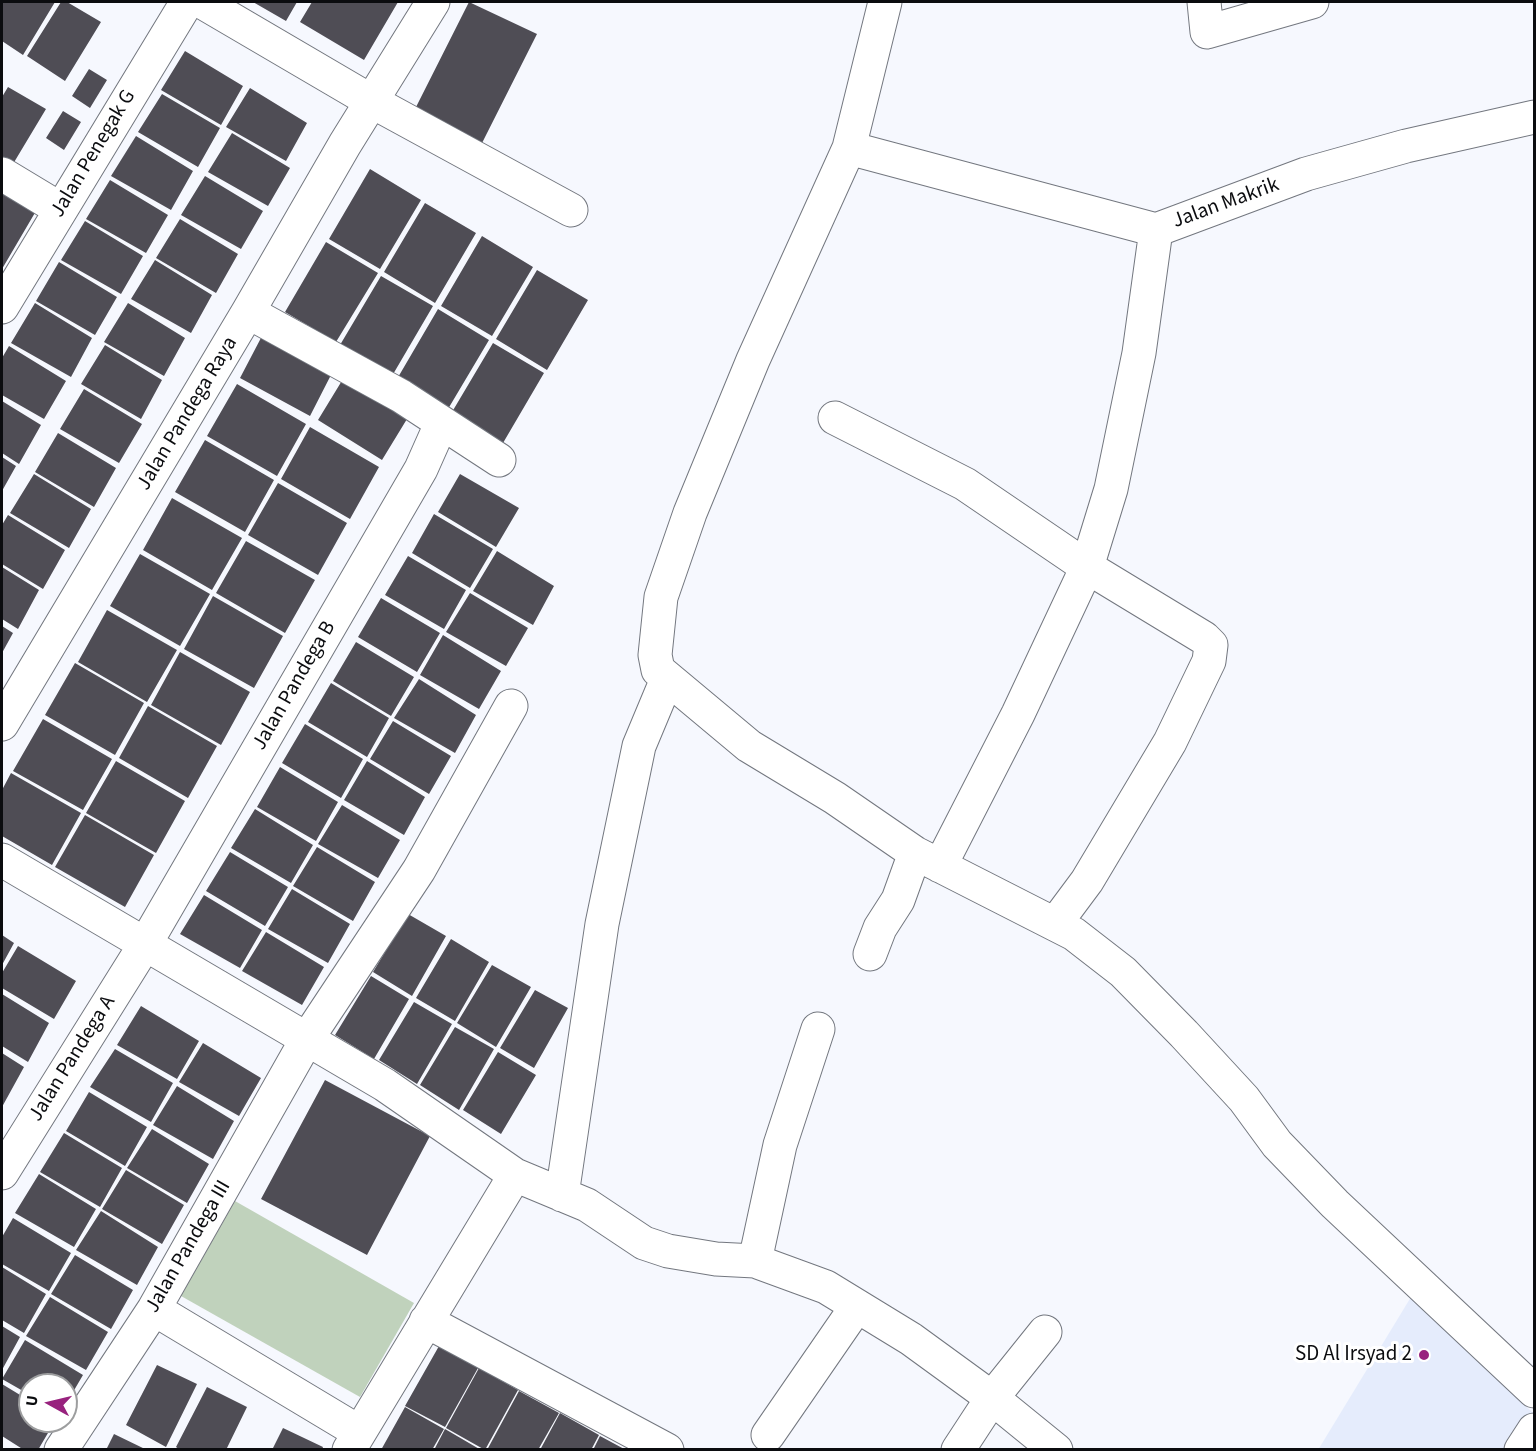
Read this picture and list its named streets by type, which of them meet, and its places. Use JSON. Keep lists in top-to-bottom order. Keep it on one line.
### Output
{"streets":{"street":["Jalan Penegak G","Jalan Makrik","Jalan Pandega Raya","Jalan Pandega B","Jalan Pandega A","Jalan Pandega III"]},"crossings":[["Jalan Pandega B","Jalan Pandega A"]],"places":["SD Al Irsyad 2"],"north":"left"}
